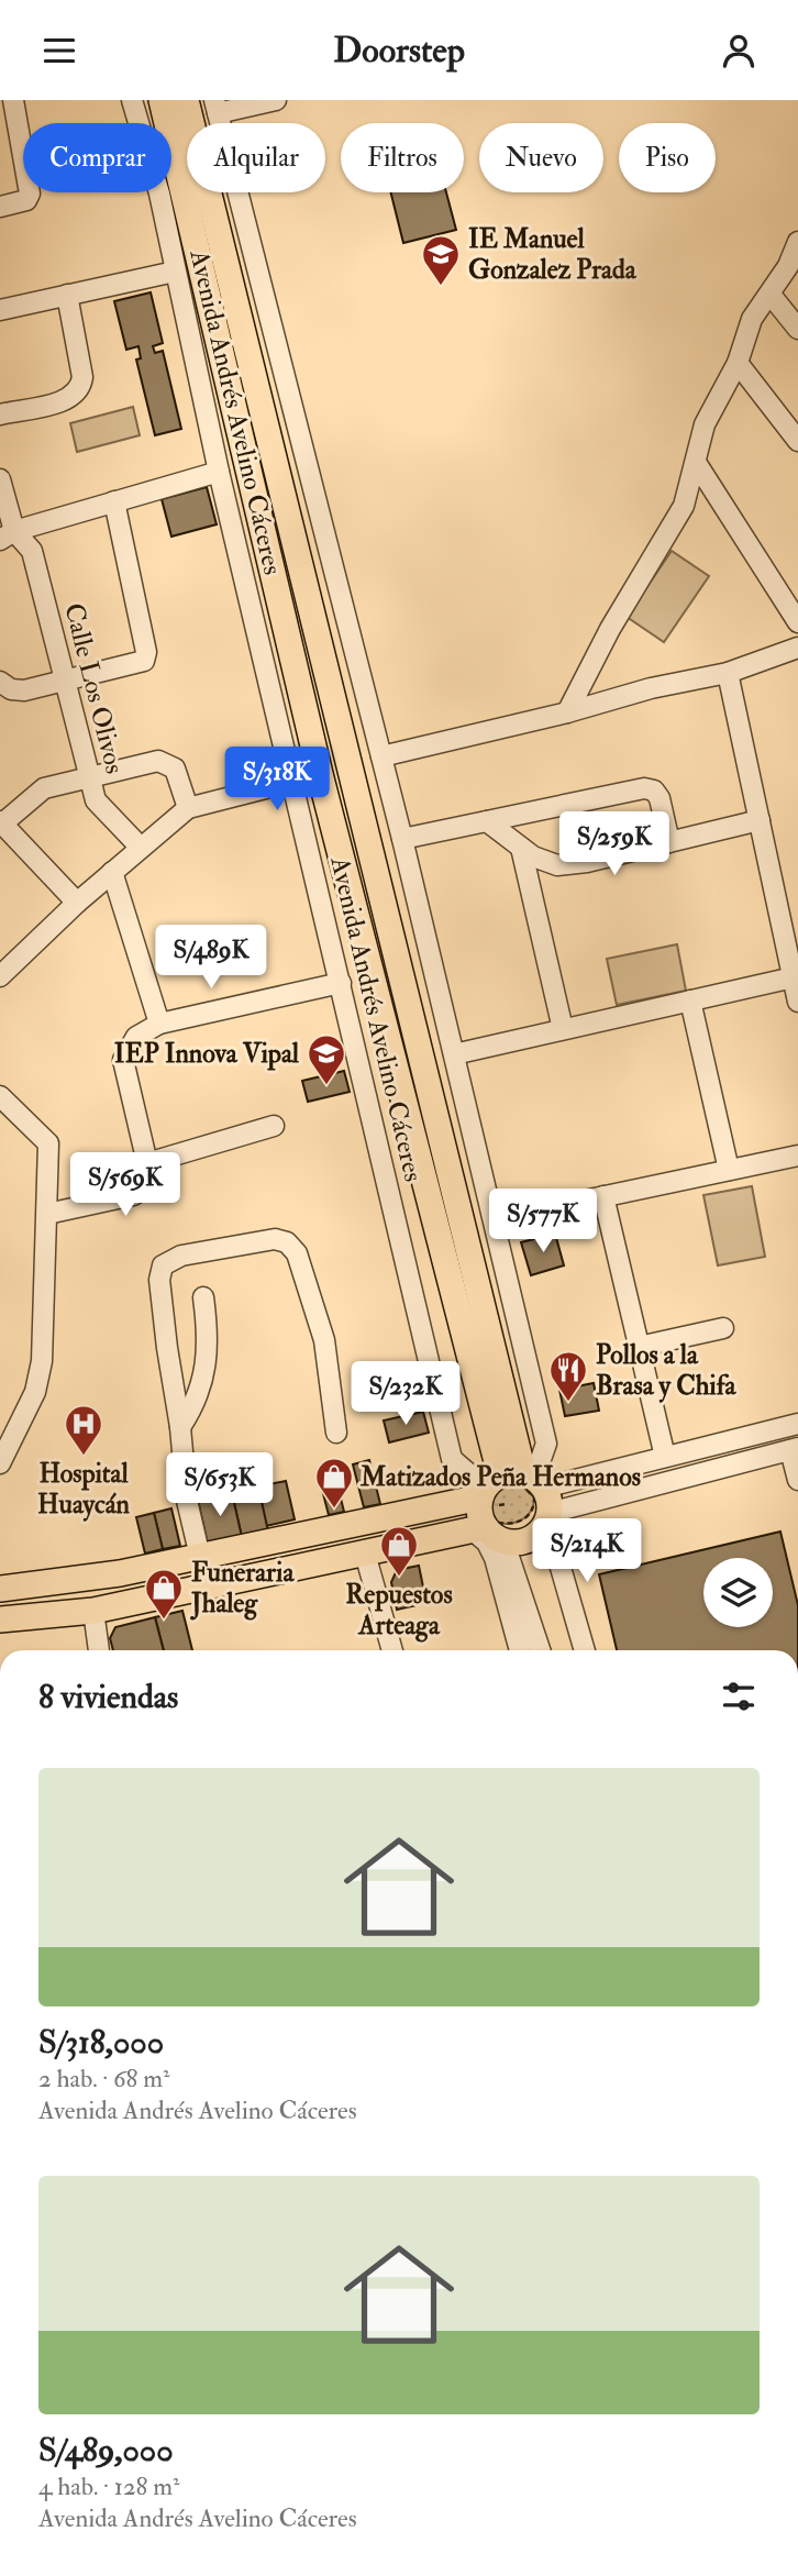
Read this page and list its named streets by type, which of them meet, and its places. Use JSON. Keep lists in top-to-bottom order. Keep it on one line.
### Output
{"streets":{"main road":["Avenida Andrés Avelino Cáceres"],"street":["Calle Los Olivos"]},"places":{"school or university":["IE Manuel Gonzalez Prada","IEP Innova Vipal"],"restaurant":["Pollos a la Brasa y Chifa"],"hospital":["Hospital Huaycán"],"shop":["Matizados Peña Hermanos","Repuestos Arteaga","Funeraria Jhaleg"]},"page":{"header":"Doorstep","chip":["Comprar","Alquilar","Filtros","Nuevo","Piso"],"price":["S/318K","S/259K","S/489K","S/569K","S/577K","S/232K","S/653K","S/214K"],"heading":"8 viviendas","list":[{"name":"S/318,000","note":"2 hab. · 68 m² · Avenida Andrés Avelino Cáceres"},{"name":"S/489,000","note":"4 hab. · 128 m² · Avenida Andrés Avelino Cáceres"}]}}
